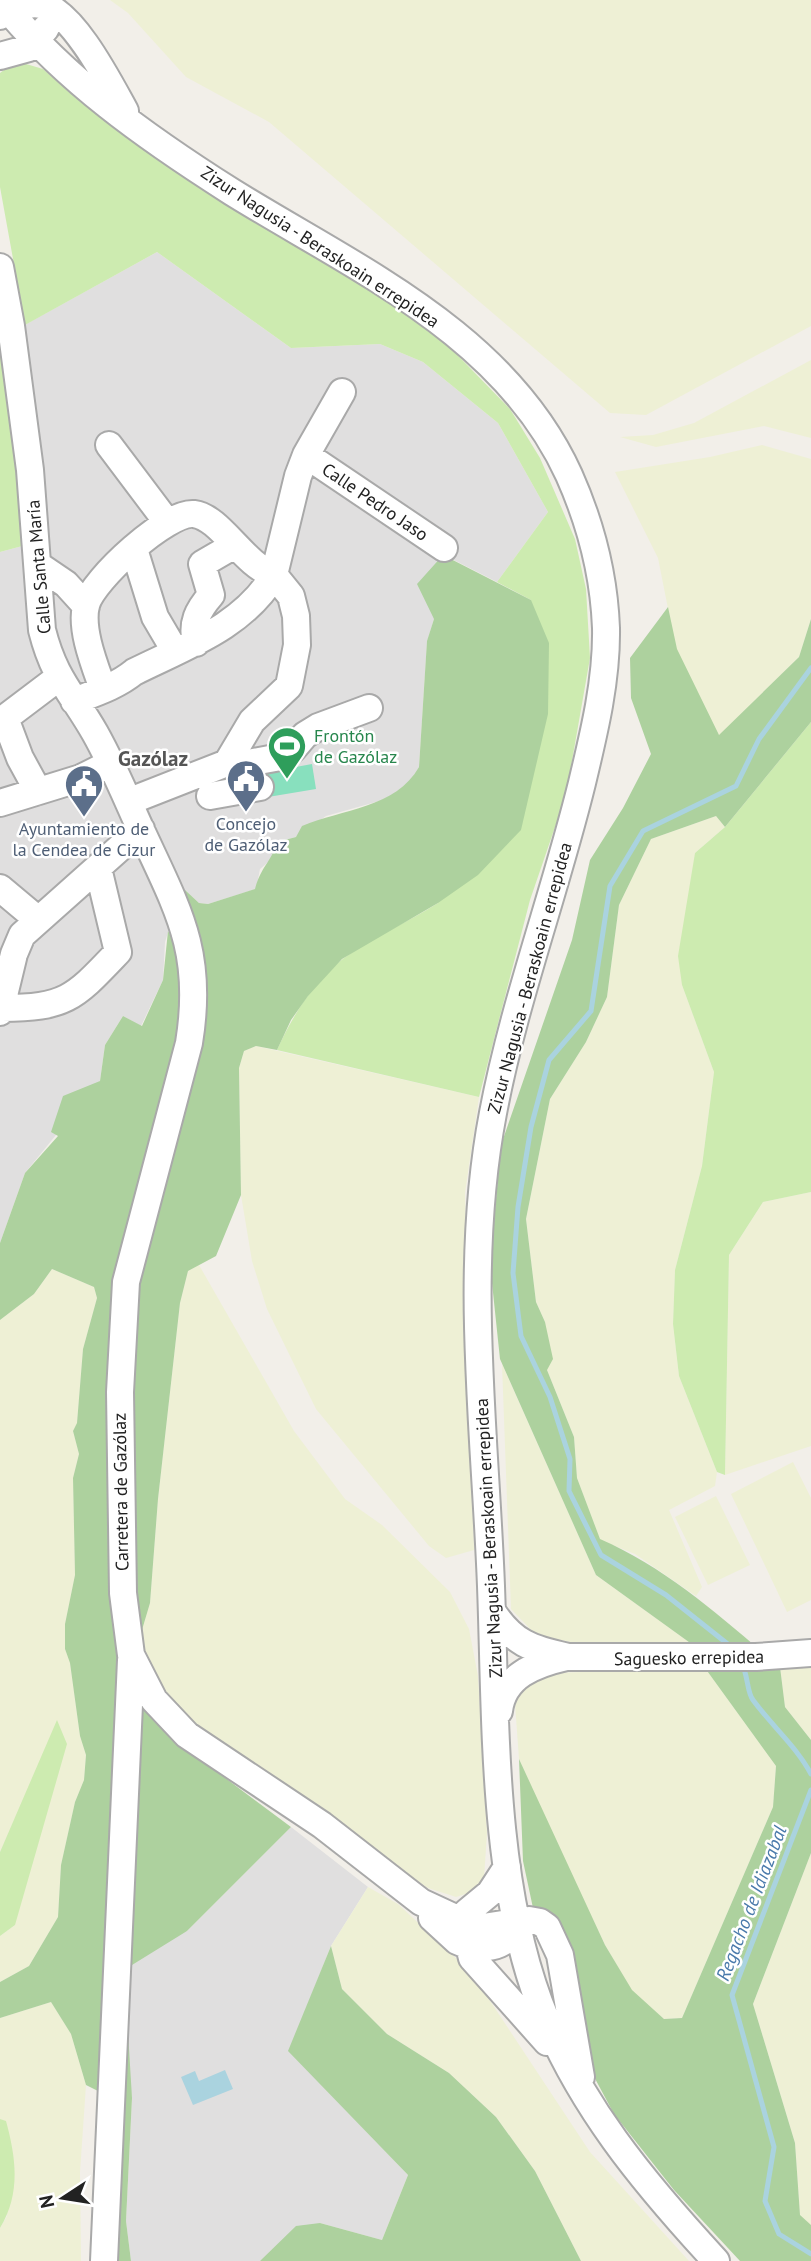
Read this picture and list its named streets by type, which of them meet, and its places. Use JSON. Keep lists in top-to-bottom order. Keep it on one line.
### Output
{"streets":{"street":["Zizur Nagusia - Beraskoain errepidea","Calle Pedro Jaso","Calle Santa María","Carretera de Gazólaz","Saguesko errepidea"]},"crossings":[["Zizur Nagusia - Beraskoain errepidea","Saguesko errepidea"],["Calle Santa María","Carretera de Gazólaz"]],"districts":["Gazólaz"],"water":["Regacho de Idiazabal"],"places":{"sports":["Frontón de Gazólaz"],"public building":["Concejo de Gazólaz","Ayuntamiento de la Cendea de Cizur"]},"north":"left"}
